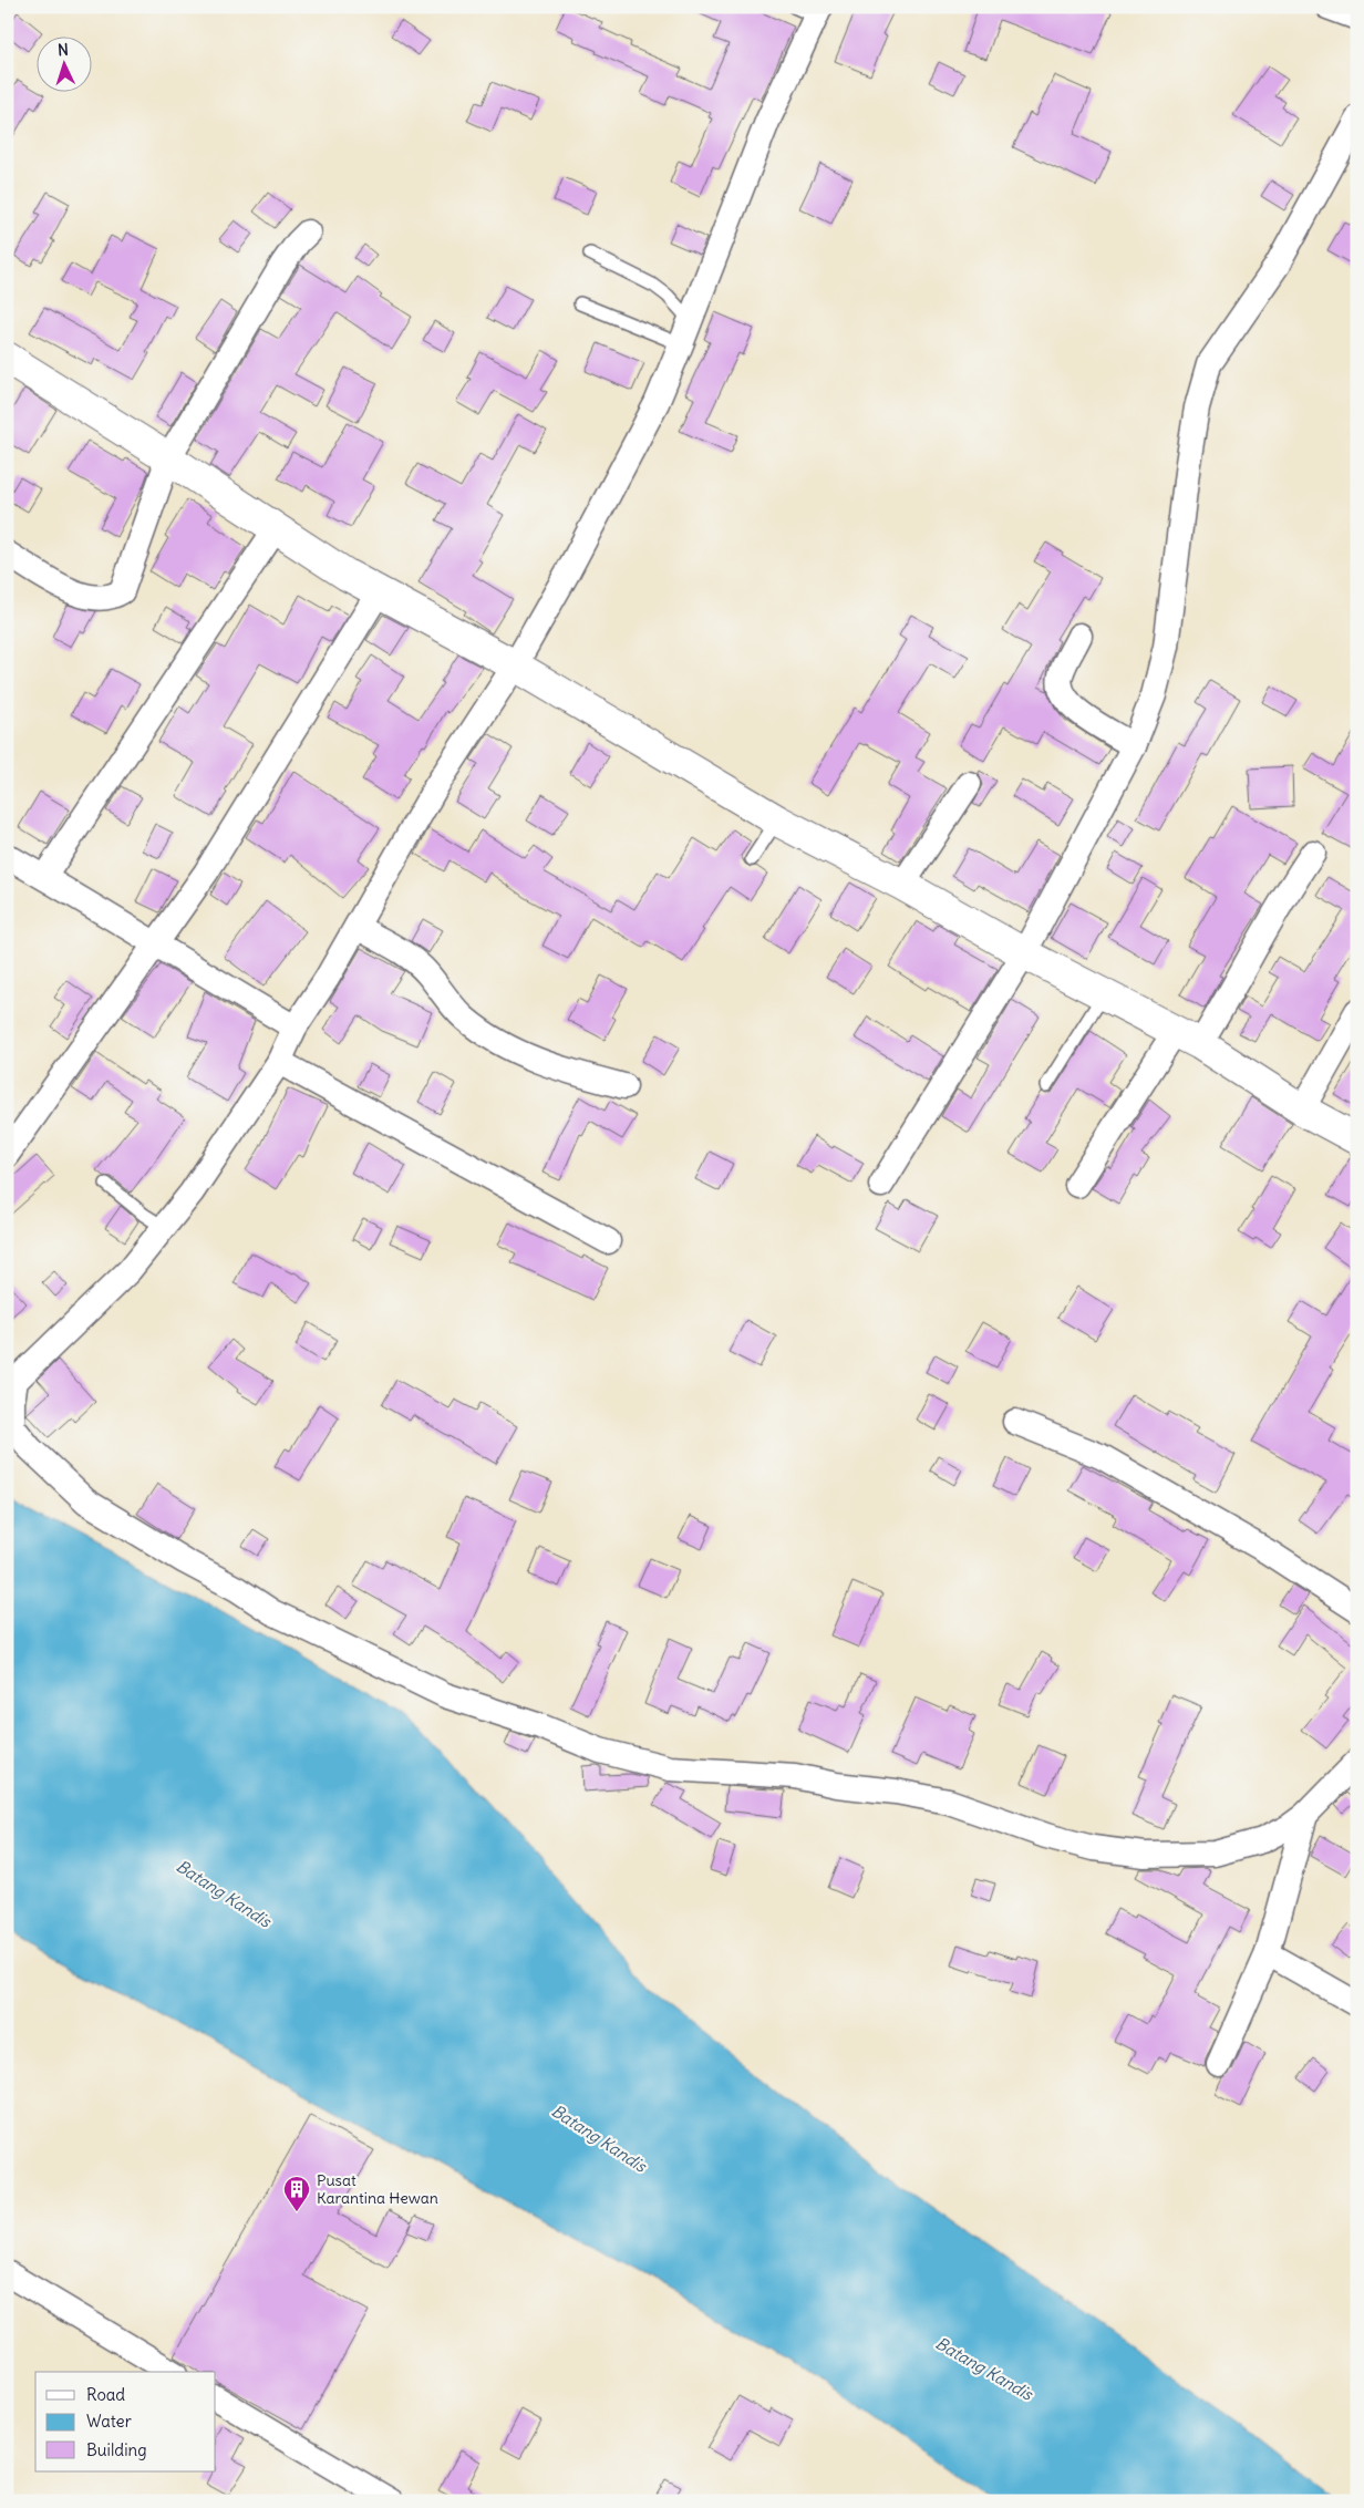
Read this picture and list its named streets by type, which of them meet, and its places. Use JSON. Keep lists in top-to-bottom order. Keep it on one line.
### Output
{"water":["Batang Kandis"],"places":{"building":["Pusat Karantina Hewan"]},"legend":["Road","Water","Building"],"north":"top"}
